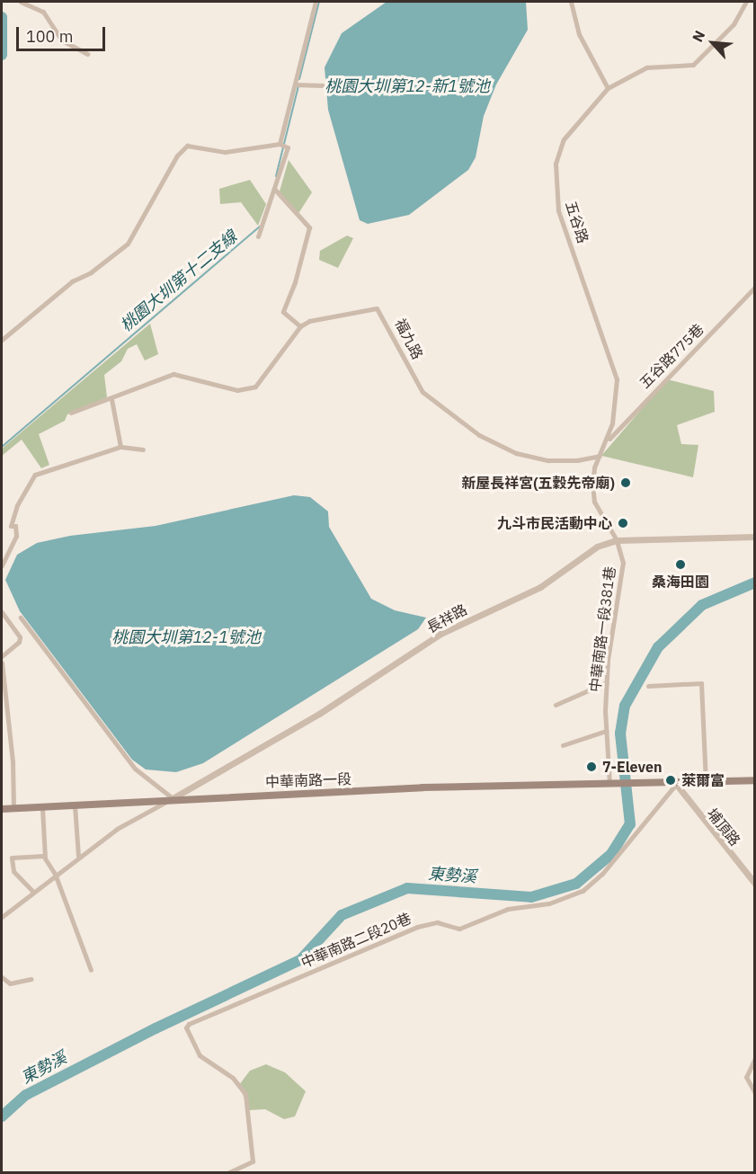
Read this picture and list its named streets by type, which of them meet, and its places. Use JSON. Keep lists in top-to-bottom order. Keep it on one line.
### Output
{"streets":{"main road":["中華南路一段"],"street":["五谷路","福九路","五谷路775巷","長祥路","中華南路一段381巷","埔頂路","中華南路二段20巷"]},"crossings":[["五谷路","福九路"],["五谷路","五谷路775巷"],["五谷路","長祥路"],["五谷路","中華南路一段381巷"],["長祥路","中華南路一段381巷"],["長祥路","中華南路一段"],["中華南路一段381巷","中華南路一段"],["中華南路一段","埔頂路"],["中華南路一段","中華南路二段20巷"],["埔頂路","中華南路二段20巷"]],"water":["桃園大圳第12-新1號池","桃園大圳第十二支線","桃園大圳第12-1號池","東勢溪"],"places":["新屋長祥宮(五穀先帝廟)","九斗市民活動中心","桑海田園","7-Eleven","萊爾富"],"scale_bar":"100 m","north":"top left"}
